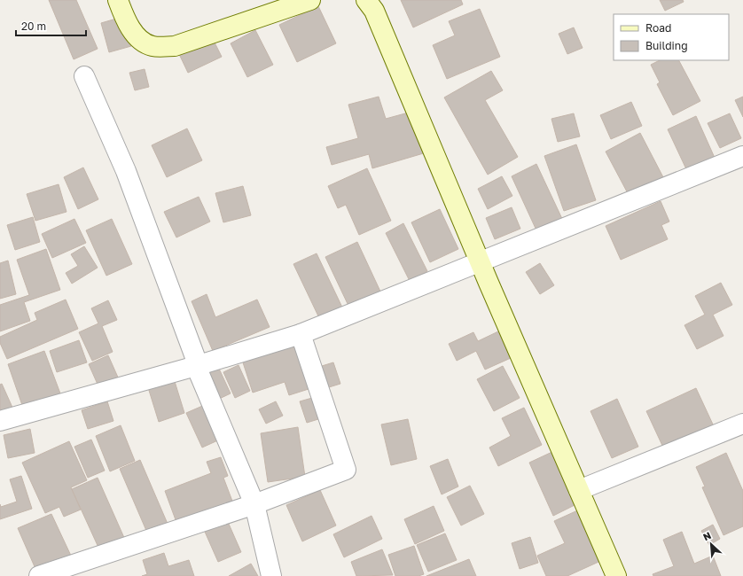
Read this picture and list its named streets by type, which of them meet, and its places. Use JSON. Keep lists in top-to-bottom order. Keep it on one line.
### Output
{"legend":["Road","Building"],"scale_bar":"20 m","north":"top left"}
